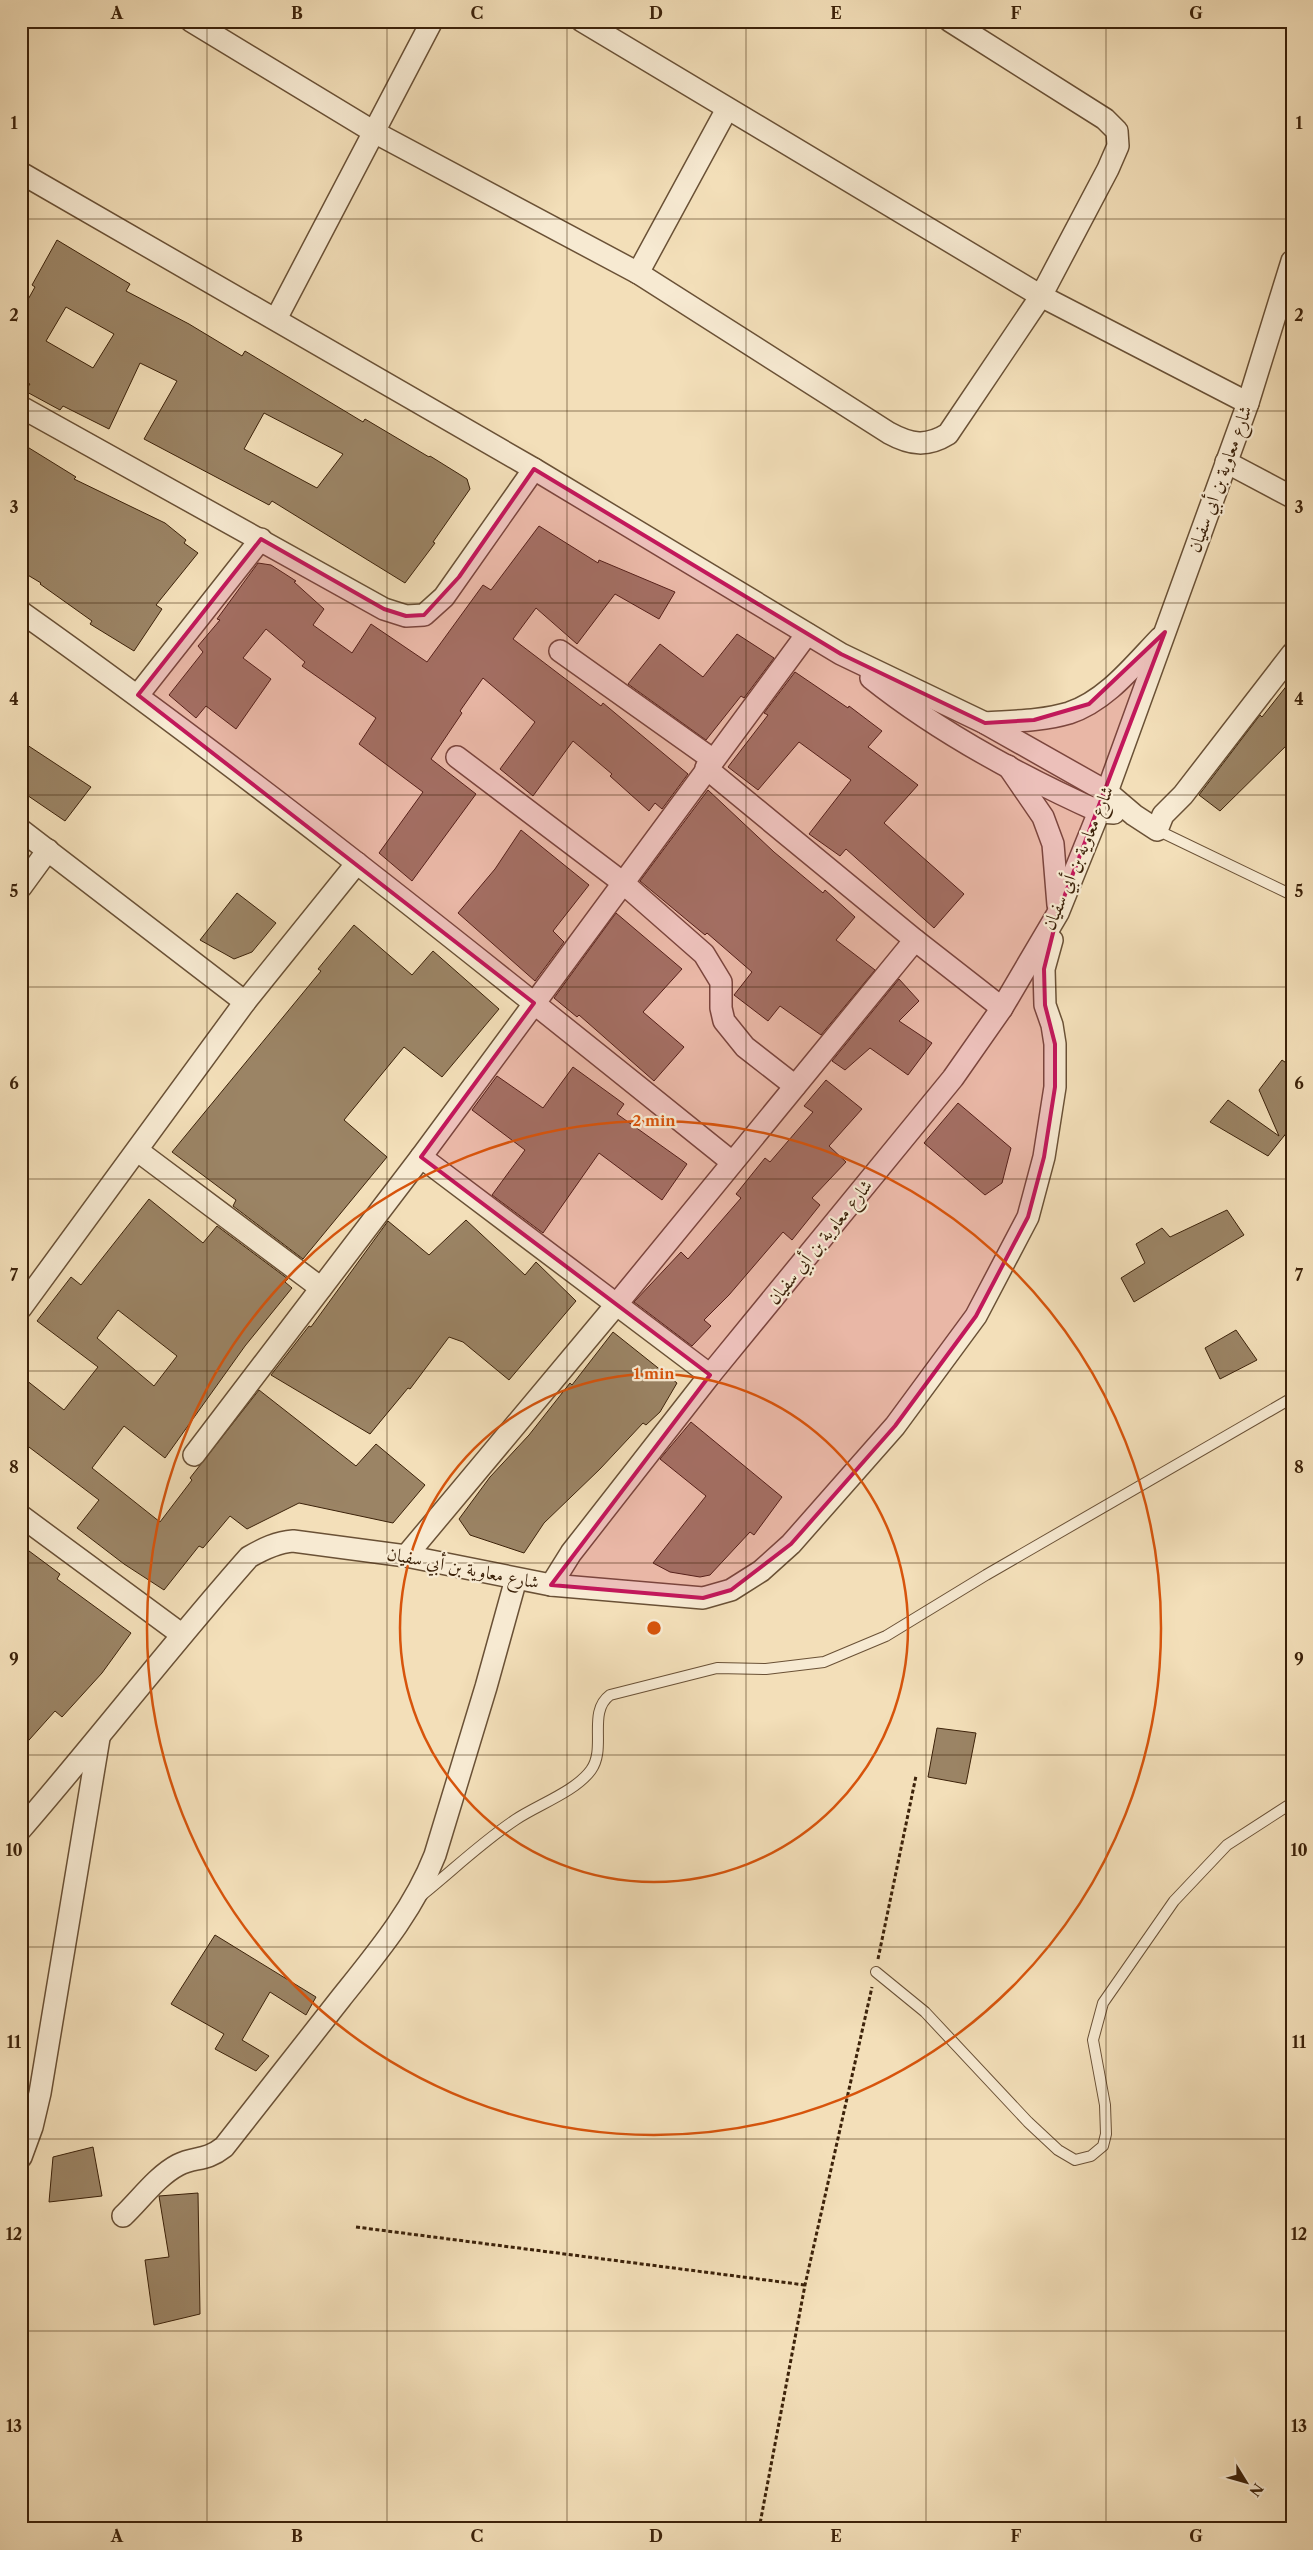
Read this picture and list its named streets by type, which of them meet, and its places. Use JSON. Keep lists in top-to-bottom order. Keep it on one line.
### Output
{"streets":{"street":["شارع معاوية بن أبي سفيان"]},"north":"bottom right","grid":{"columns":["A","B","C","D","E","F","G"],"rows":["1","2","3","4","5","6","7","8","9","10","11","12","13"]},"rings":["2 min","1 min"]}
